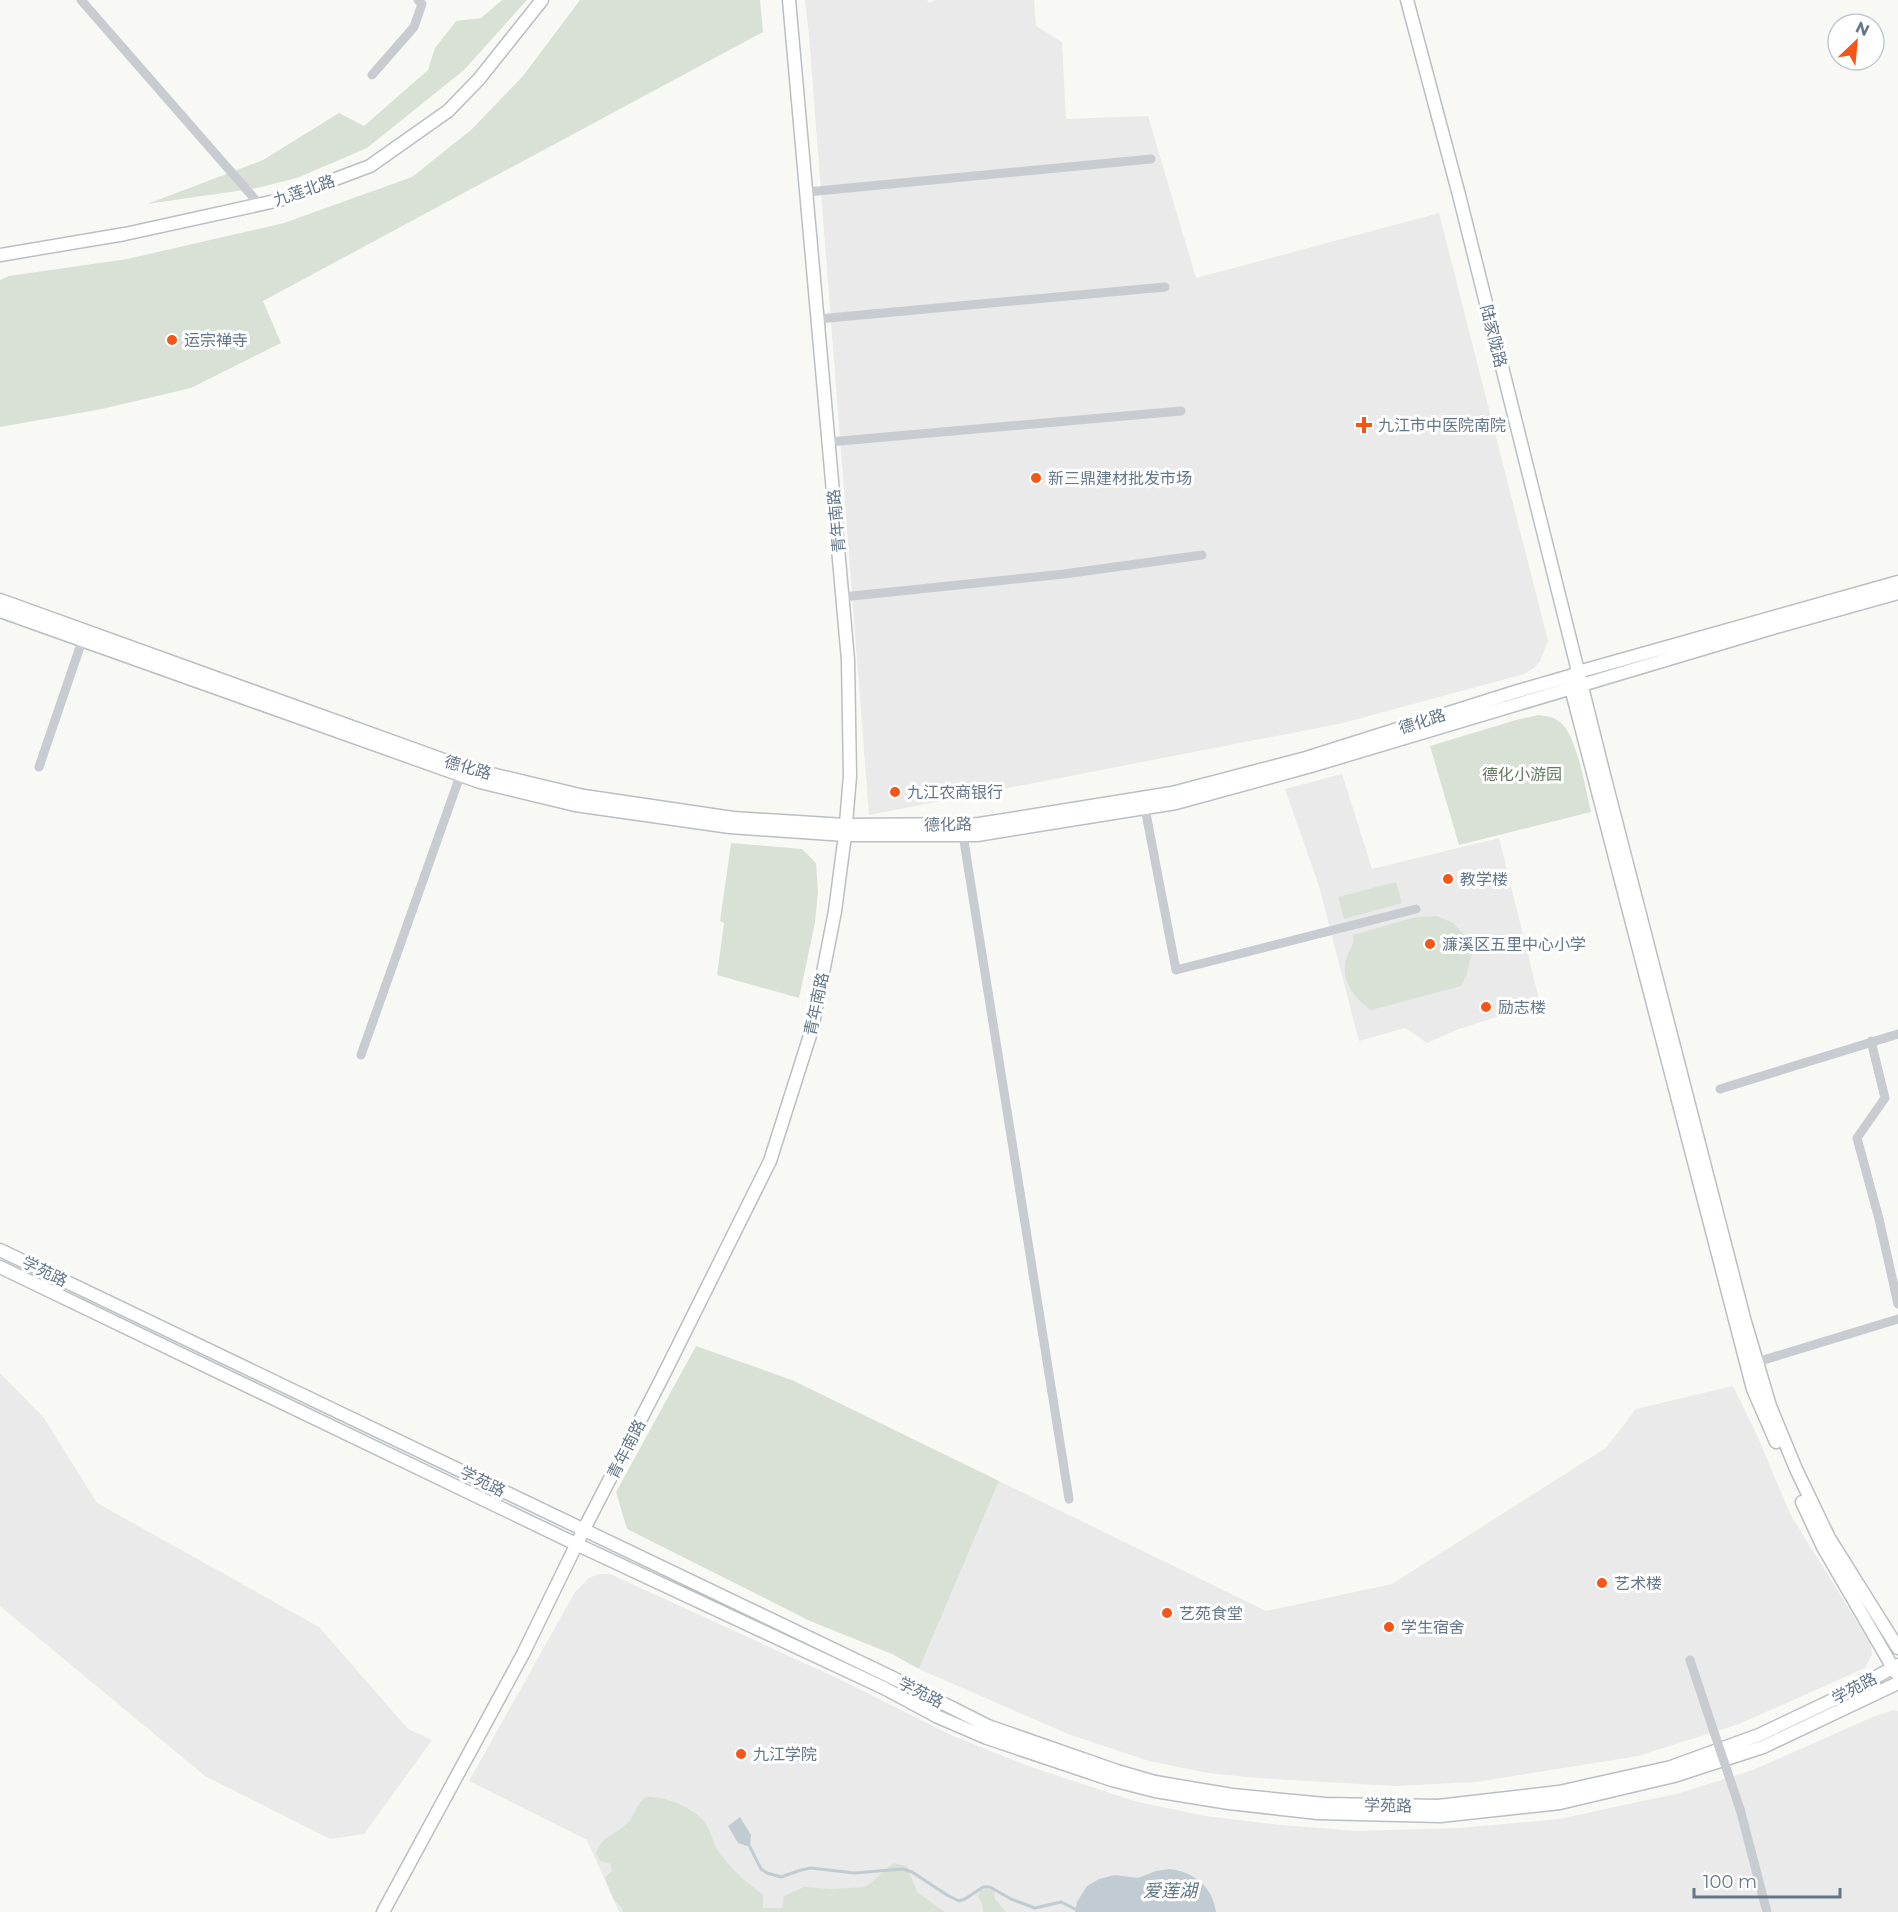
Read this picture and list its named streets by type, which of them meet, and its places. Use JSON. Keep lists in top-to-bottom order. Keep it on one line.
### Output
{"streets":{"street":["九莲北路","陆家陇路","青年南路","德化路","学苑路"]},"crossings":[["陆家陇路","德化路"],["青年南路","德化路"],["青年南路","学苑路"]],"water":["爱莲湖"],"parks":["德化小游园"],"places":{"other":["运宗禅寺","新三鼎建材批发市场","九江农商银行","教学楼","濂溪区五里中心小学","励志楼","艺术楼","艺苑食堂","学生宿舍","九江学院"],"health":["九江市中医院南院"]},"scale_bar":"100 m","north":"top right"}
